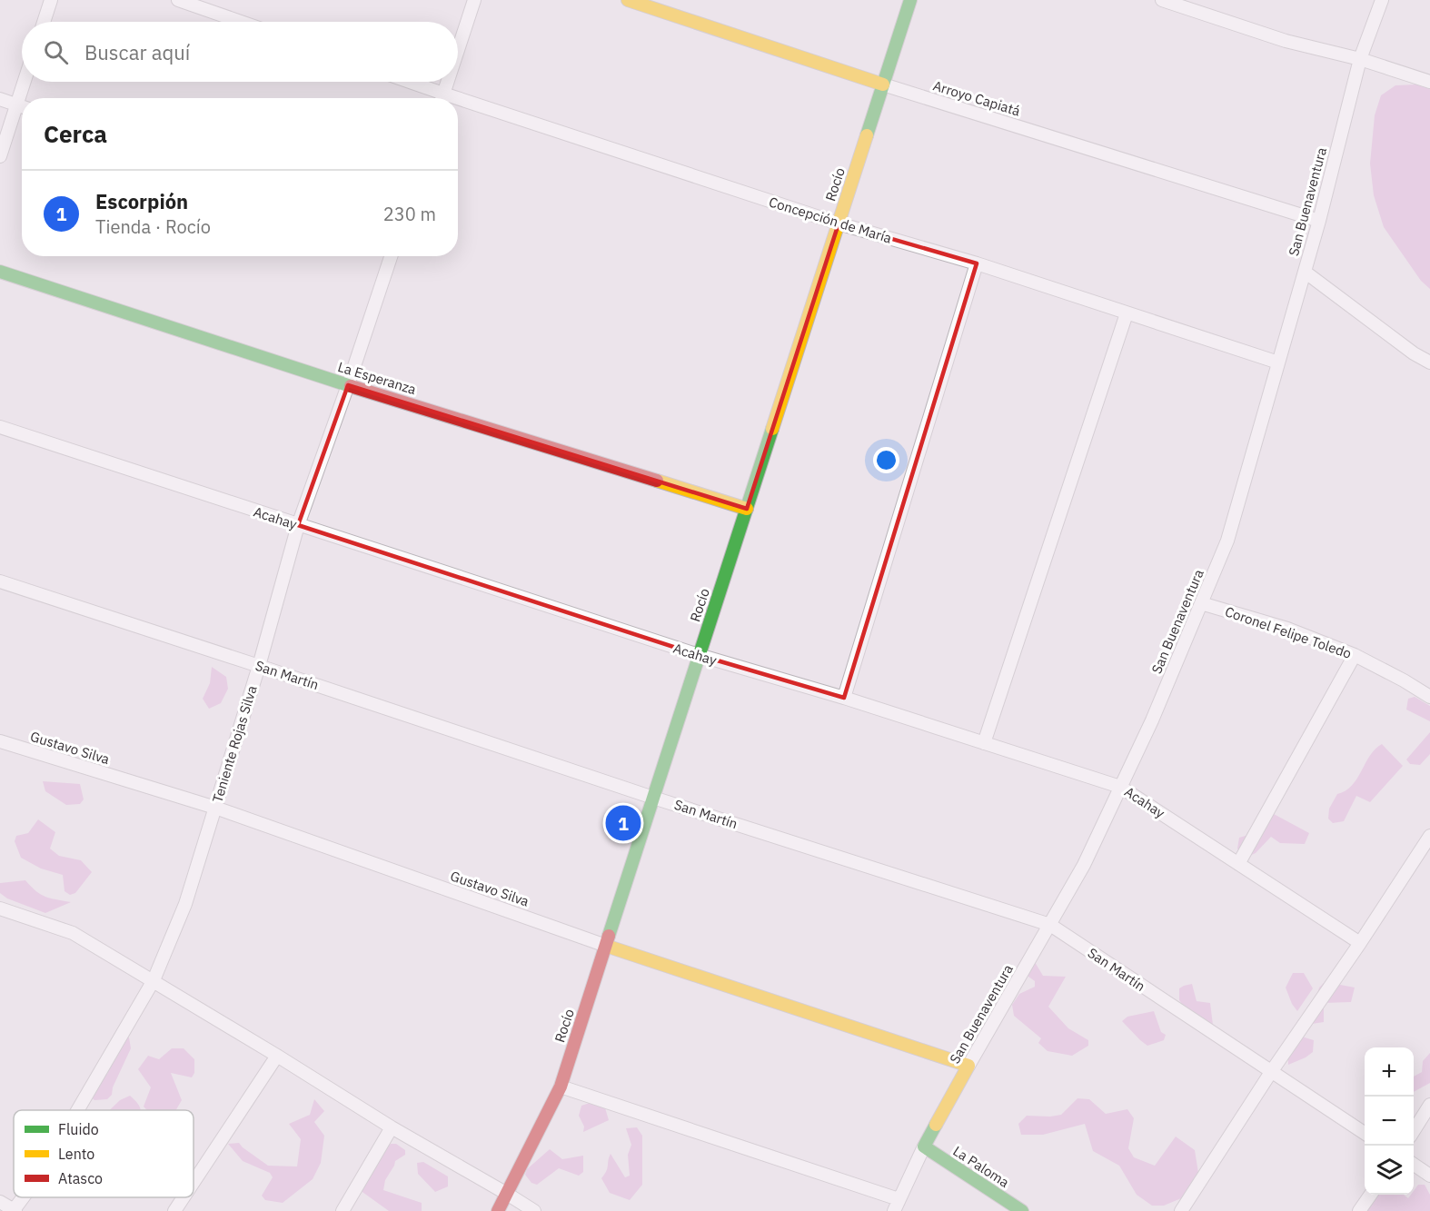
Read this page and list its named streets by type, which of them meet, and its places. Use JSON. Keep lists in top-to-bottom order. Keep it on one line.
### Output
{"streets":{"street":["Arroyo Capiatá","Rocío","San Buenaventura","Concepción de María","La Esperanza","Acahay","Coronel Felipe Toledo","San Martín","Teniente Rojas Silva","Gustavo Silva","La Paloma"]},"crossings":[["Arroyo Capiatá","Rocío"],["Arroyo Capiatá","San Buenaventura"],["Rocío","Concepción de María"],["Rocío","La Esperanza"],["Rocío","Acahay"],["Rocío","San Martín"],["Rocío","Gustavo Silva"],["San Buenaventura","Concepción de María"],["San Buenaventura","Acahay"],["San Buenaventura","Coronel Felipe Toledo"],["San Buenaventura","San Martín"],["San Buenaventura","Gustavo Silva"],["San Buenaventura","La Paloma"],["La Esperanza","Teniente Rojas Silva"],["Acahay","Teniente Rojas Silva"],["San Martín","Teniente Rojas Silva"],["Teniente Rojas Silva","Gustavo Silva"]],"legend":["Fluido","Lento","Atasco"],"page":{"search":"Buscar aquí","heading":"Cerca","list":[{"mark":"1","name":"Escorpión","note":"Tienda · Rocío","value":"230 m"}],"pins":"1","map_buttons":["+","−"]}}
